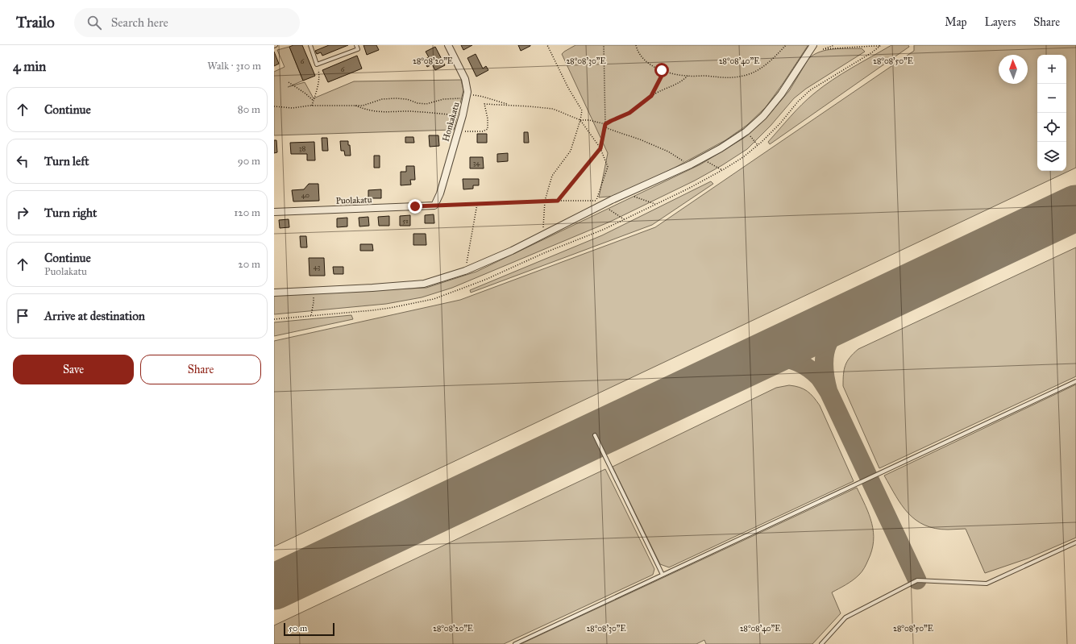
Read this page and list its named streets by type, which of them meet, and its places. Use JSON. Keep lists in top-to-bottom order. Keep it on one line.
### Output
{"streets":{"street":["Honkakatu","Puolakatu"]},"crossings":[["Honkakatu","Puolakatu"]],"house_numbers":["6","6","38","34","40","51","43"],"scale_bar":"50 m","north":"top","page":{"header":"Trailo","search":"Search here","nav":["Map","Layers","Share"],"heading":["4 min","Walk · 310 m"],"map_buttons":["+","−"],"list":[["Continue","80 m"],["Turn left","90 m"],["Turn right","120 m"],["Continue","Puolakatu","20 m"],"Arrive at destination"],"buttons":["Save","Share"],"scale":"50 m"},"coordinates":["28°08'20\"E","28°08'30\"E","28°08'40\"E","28°08'50\"E"]}
